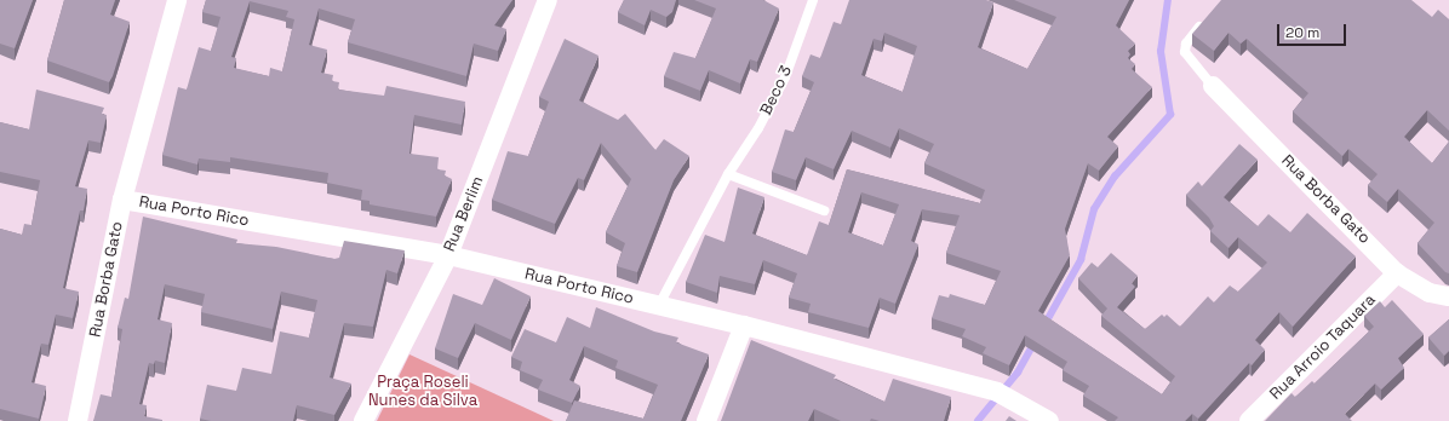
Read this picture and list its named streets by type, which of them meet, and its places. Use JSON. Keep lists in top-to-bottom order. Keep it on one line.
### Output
{"streets":{"street":["Rua Borba Gato","Rua Porto Rico","Rua Berlim","Rua Arroio Taquara"],"lane":["Beco 3"]},"crossings":[["Beco 3","Rua Porto Rico"],["Rua Borba Gato","Rua Porto Rico"],["Rua Borba Gato","Rua Arroio Taquara"],["Rua Porto Rico","Rua Berlim"]],"parks":["Praça Roseli Nunes da Silva"],"scale_bar":"20 m"}
